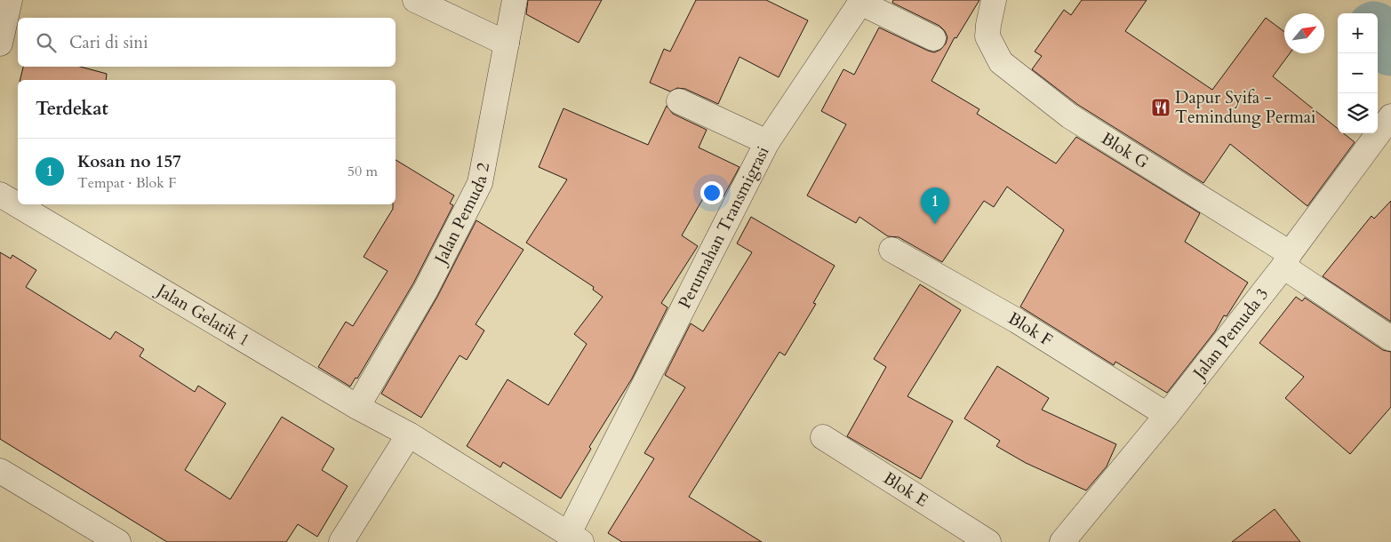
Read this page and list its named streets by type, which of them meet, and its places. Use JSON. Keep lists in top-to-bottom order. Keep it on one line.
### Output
{"streets":{"street":["Blok G","Jalan Pemuda 2","Perumahan Transmigrasi","Jalan Gelatik 1","Blok F","Jalan Pemuda 3","Blok E"]},"crossings":[["Blok G","Jalan Pemuda 3"],["Jalan Pemuda 2","Jalan Gelatik 1"],["Perumahan Transmigrasi","Jalan Gelatik 1"],["Blok F","Jalan Pemuda 3"]],"places":{"restaurant":["Dapur Syifa - Temindung Permai"]},"north":"top right","page":{"map_buttons":["+","−"],"search":"Cari di sini","heading":"Terdekat","list":[{"mark":"1","name":"Kosan no 157","note":"Tempat · Blok F","value":"50 m"}],"pins":"1"}}
